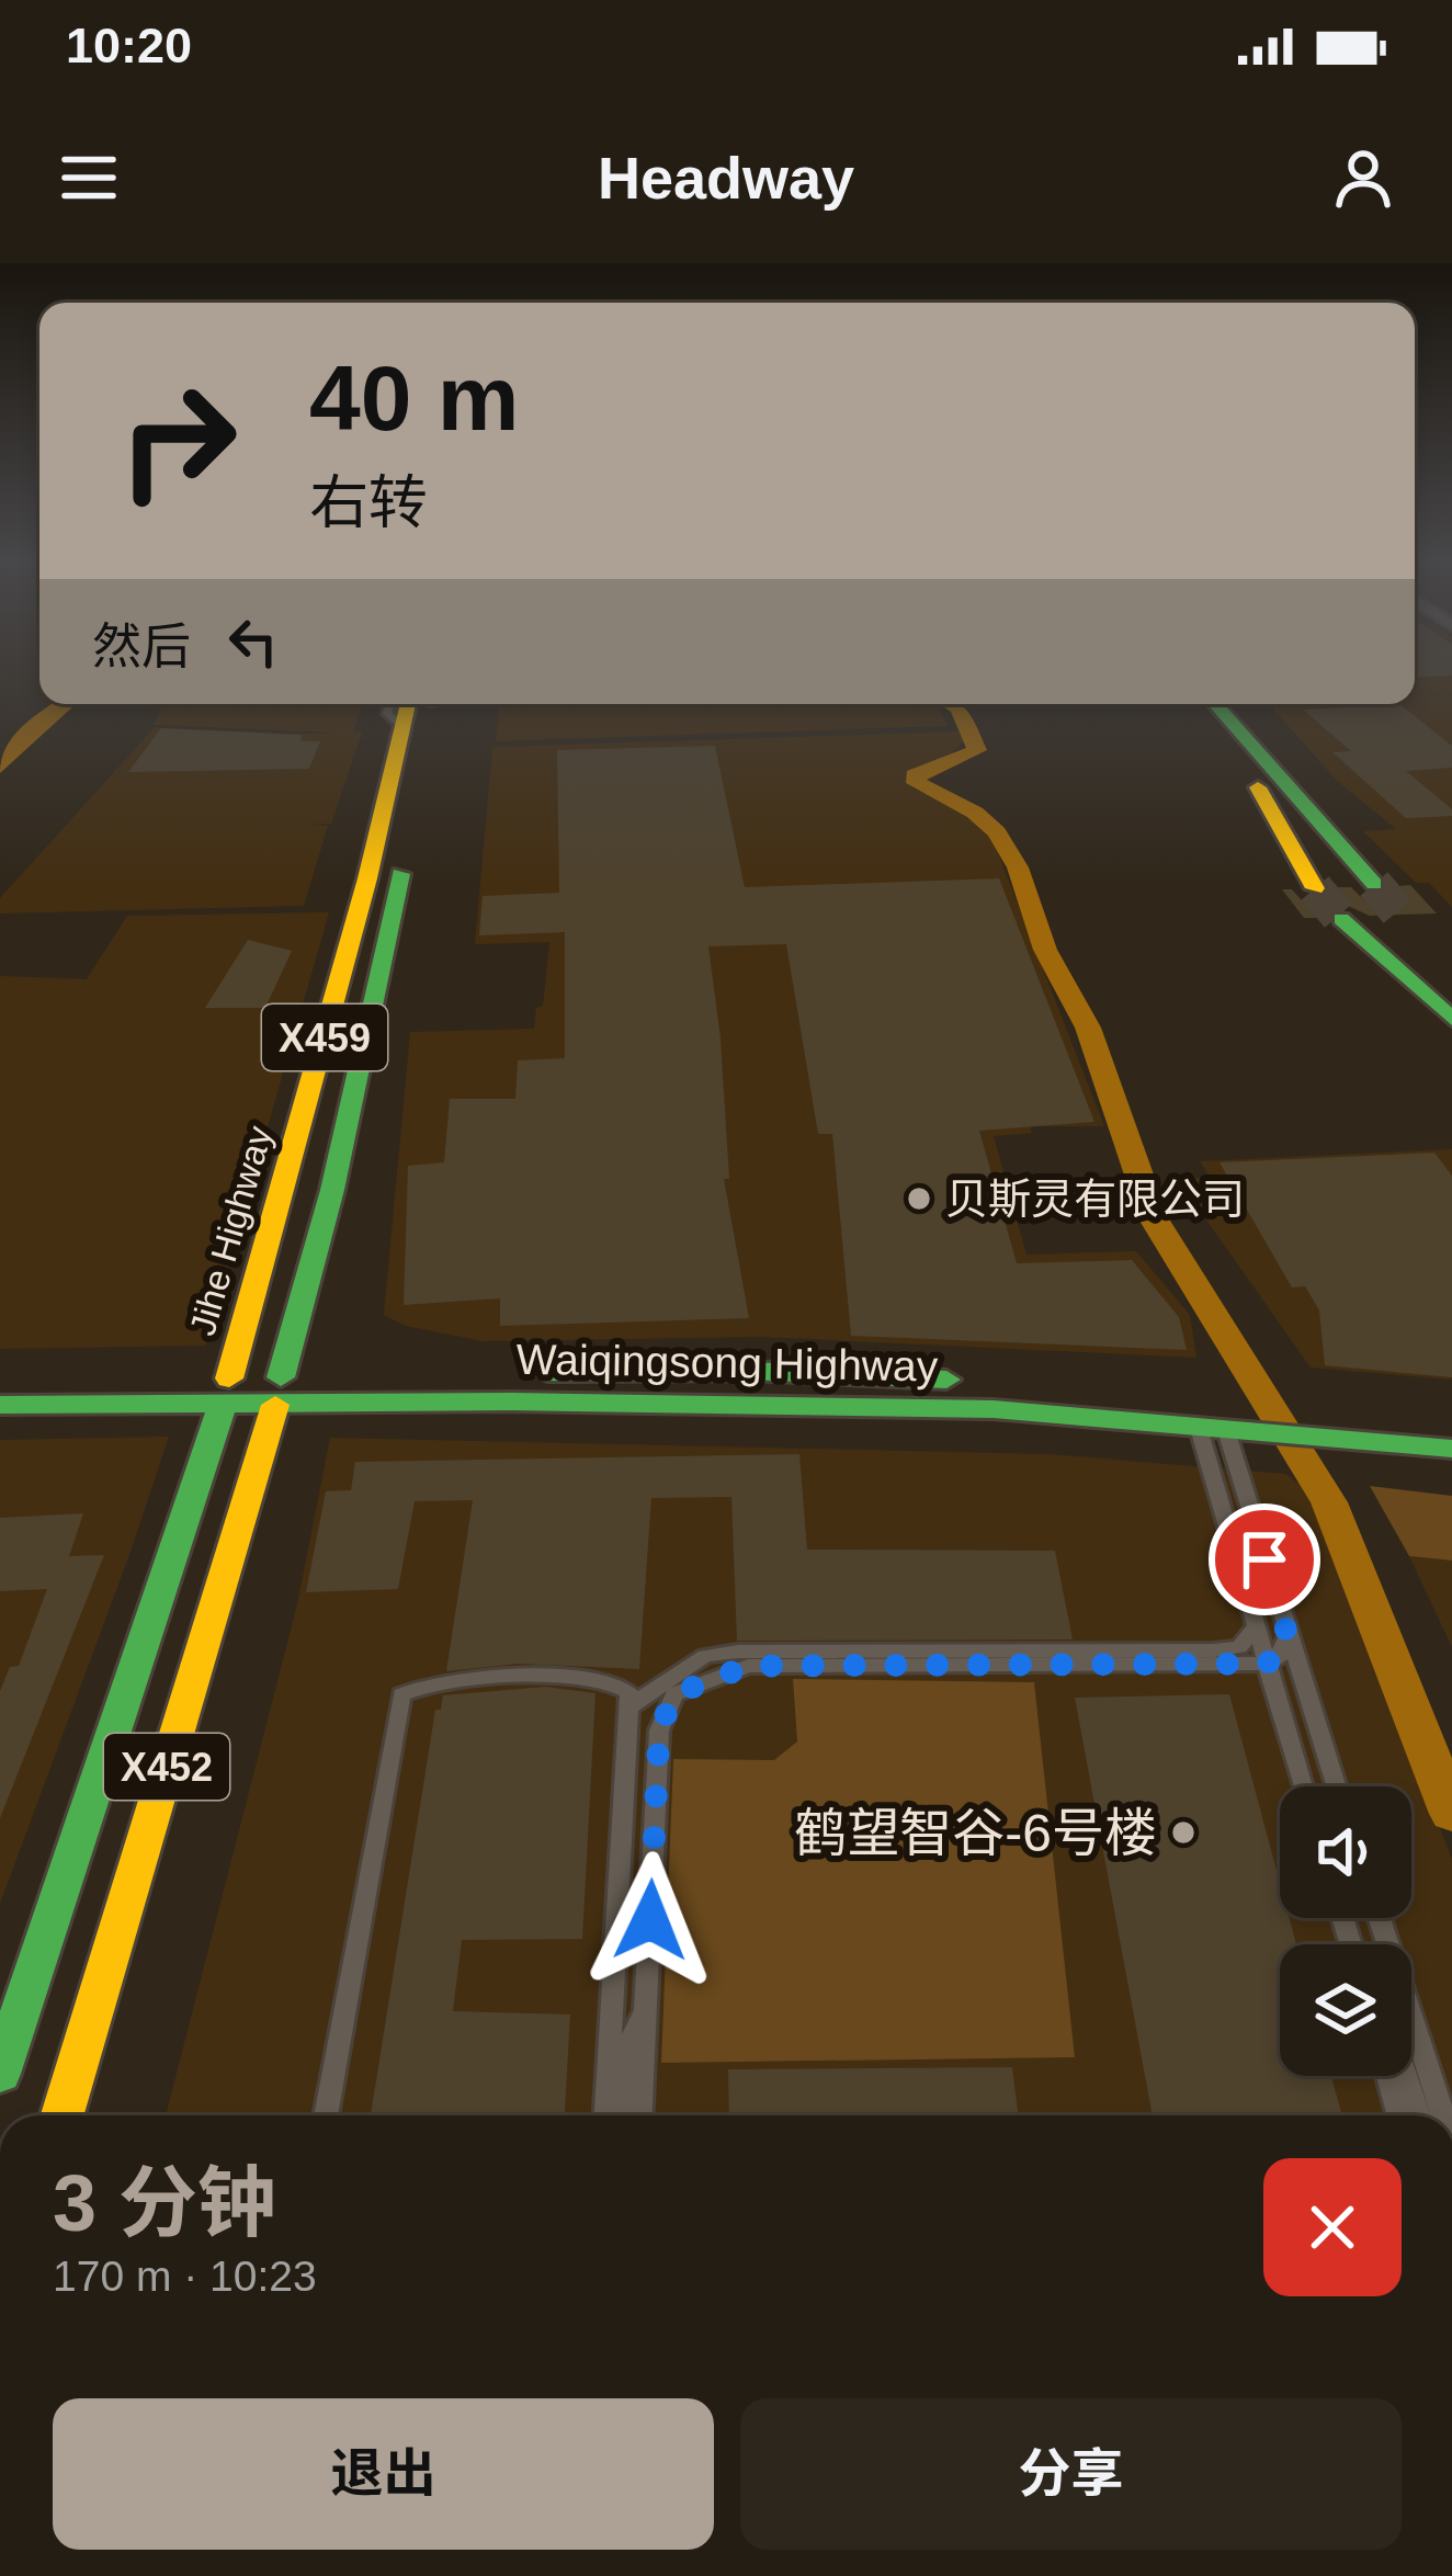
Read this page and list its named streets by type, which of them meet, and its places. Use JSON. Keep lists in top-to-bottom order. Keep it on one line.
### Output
{"streets":{"main road":["X459","Jihe Highway","Waiqingsong Highway","X452"]},"crossings":[["Jihe Highway","Waiqingsong Highway"],["Jihe Highway","X452"],["Waiqingsong Highway","X452"]],"places":["贝斯灵有限公司","鹤望智谷-6号楼"],"page":{"status":"10:20","header":"Headway","turn":["40 m","右转"],"then":"然后","heading":["3 分钟","170 m · 10:23"],"buttons":["退出","分享"]}}
